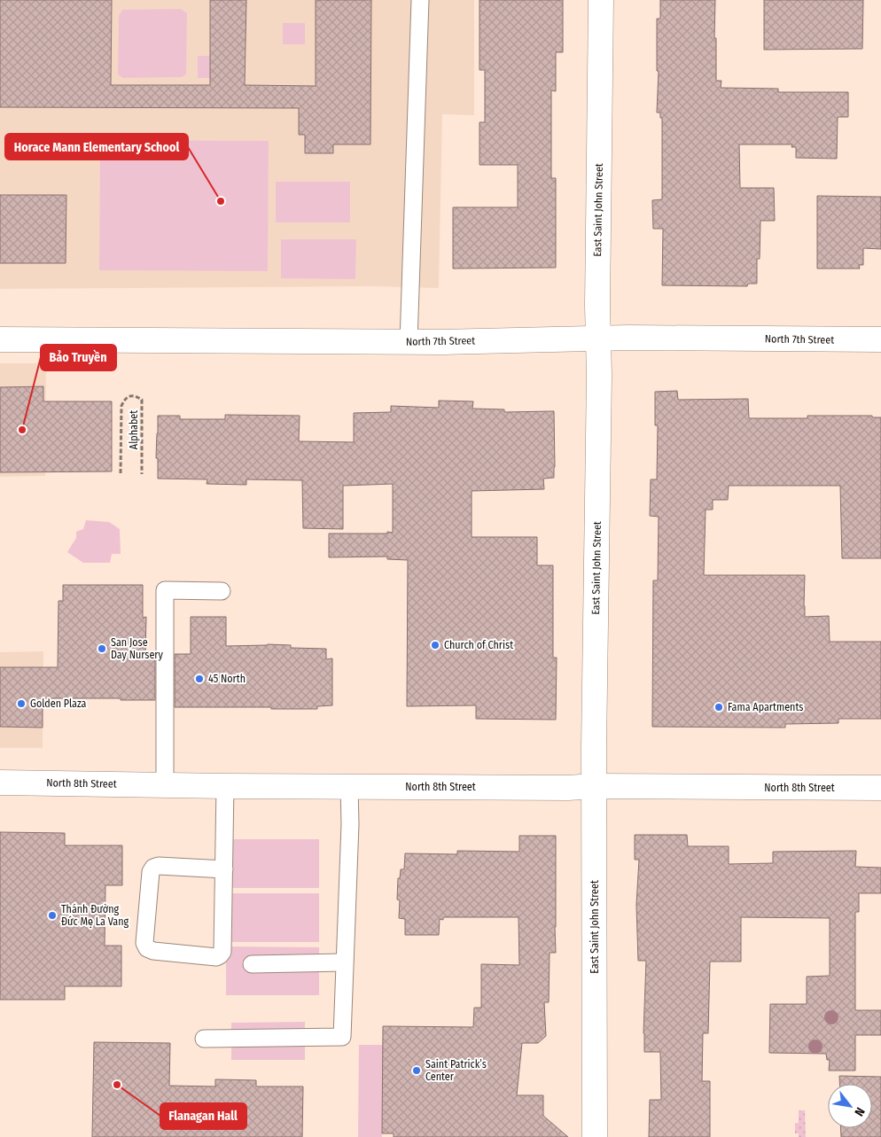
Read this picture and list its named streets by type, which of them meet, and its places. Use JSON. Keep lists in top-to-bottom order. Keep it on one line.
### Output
{"streets":{"street":["East Saint John Street","North 7th Street","North 8th Street"],"path":["Alphabet"]},"crossings":[["East Saint John Street","North 7th Street"],["East Saint John Street","North 8th Street"]],"places":["Horace Mann Elementary School","Bảo Truyền","Church of Christ","San Jose Day Nursery","45 North","Golden Plaza","Fama Apartments","Thánh Đường Đức Mẹ La Vang","Saint Patrick’s Center","Flanagan Hall"],"north":"bottom right"}
